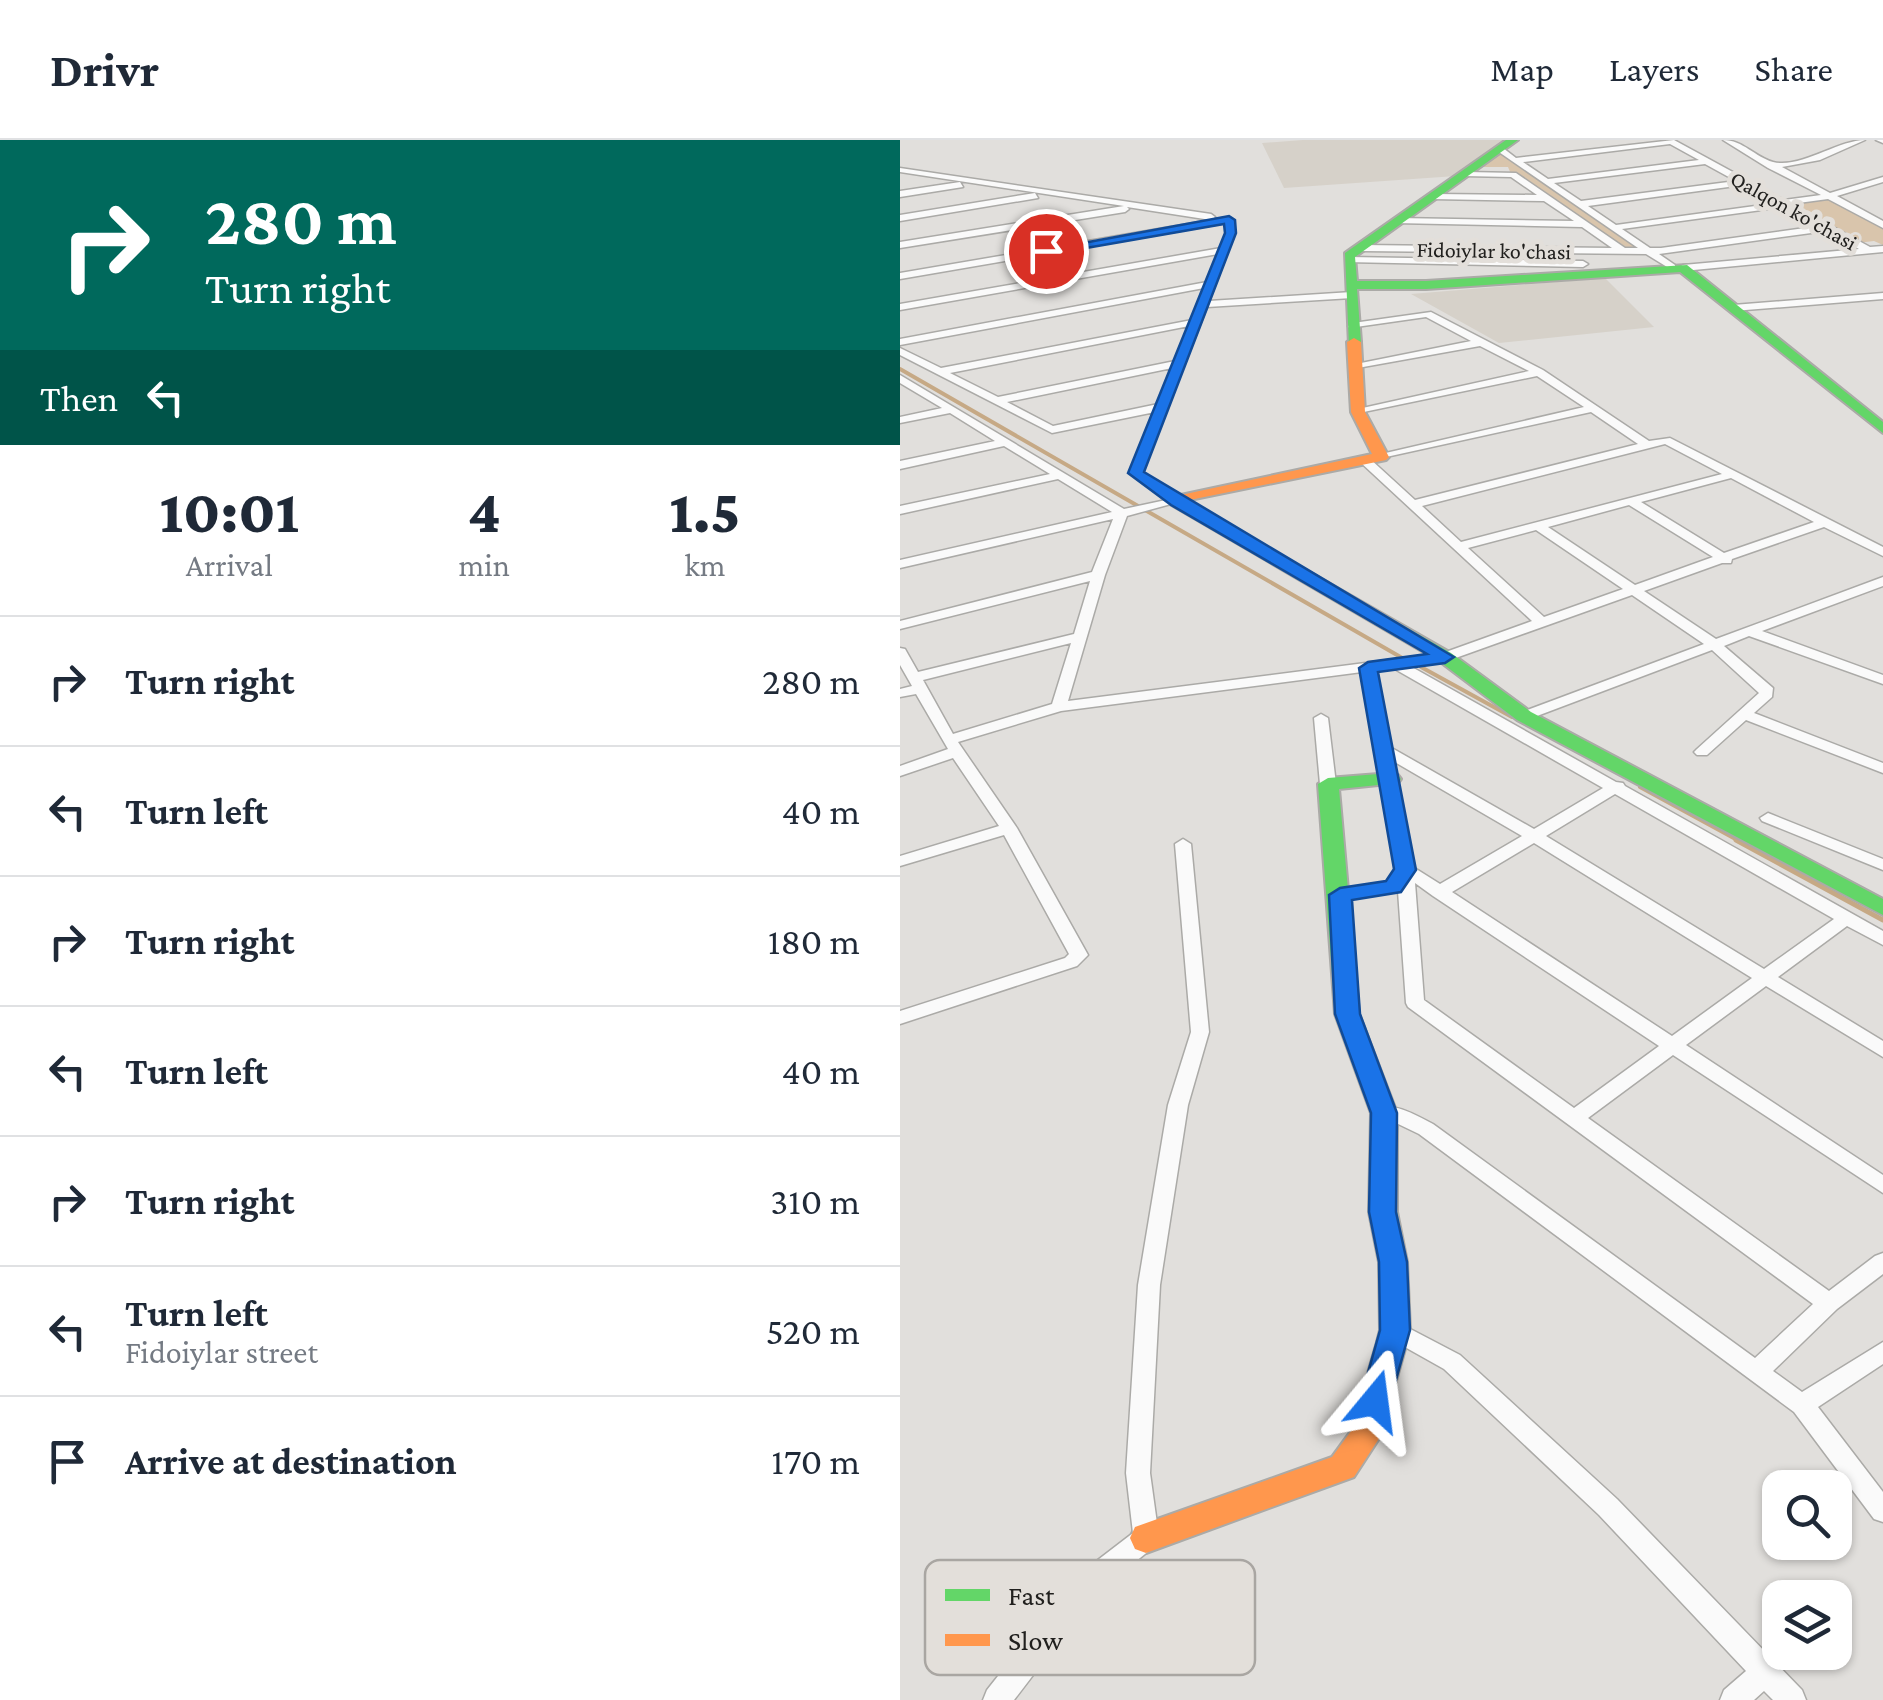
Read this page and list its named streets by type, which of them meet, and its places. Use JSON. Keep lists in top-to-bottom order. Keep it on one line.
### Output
{"streets":{"street":["Qalqon ko'chasi","Fidoiylar ko'chasi"]},"crossings":[["Qalqon ko'chasi","Fidoiylar ko'chasi"]],"legend":["Fast","Slow"],"page":{"header":"Drivr","nav":["Map","Layers","Share"],"turn":["280 m","Turn right"],"then":"Then","eta":["10:01","Arrival","4","min","1.5","km"],"list":[{"name":"Turn right","value":"280 m"},{"name":"Turn left","value":"40 m"},{"name":"Turn right","value":"180 m"},{"name":"Turn left","value":"40 m"},{"name":"Turn right","value":"310 m"},{"name":"Turn left","note":"Fidoiylar street","value":"520 m"},{"name":"Arrive at destination","value":"170 m"}]}}
